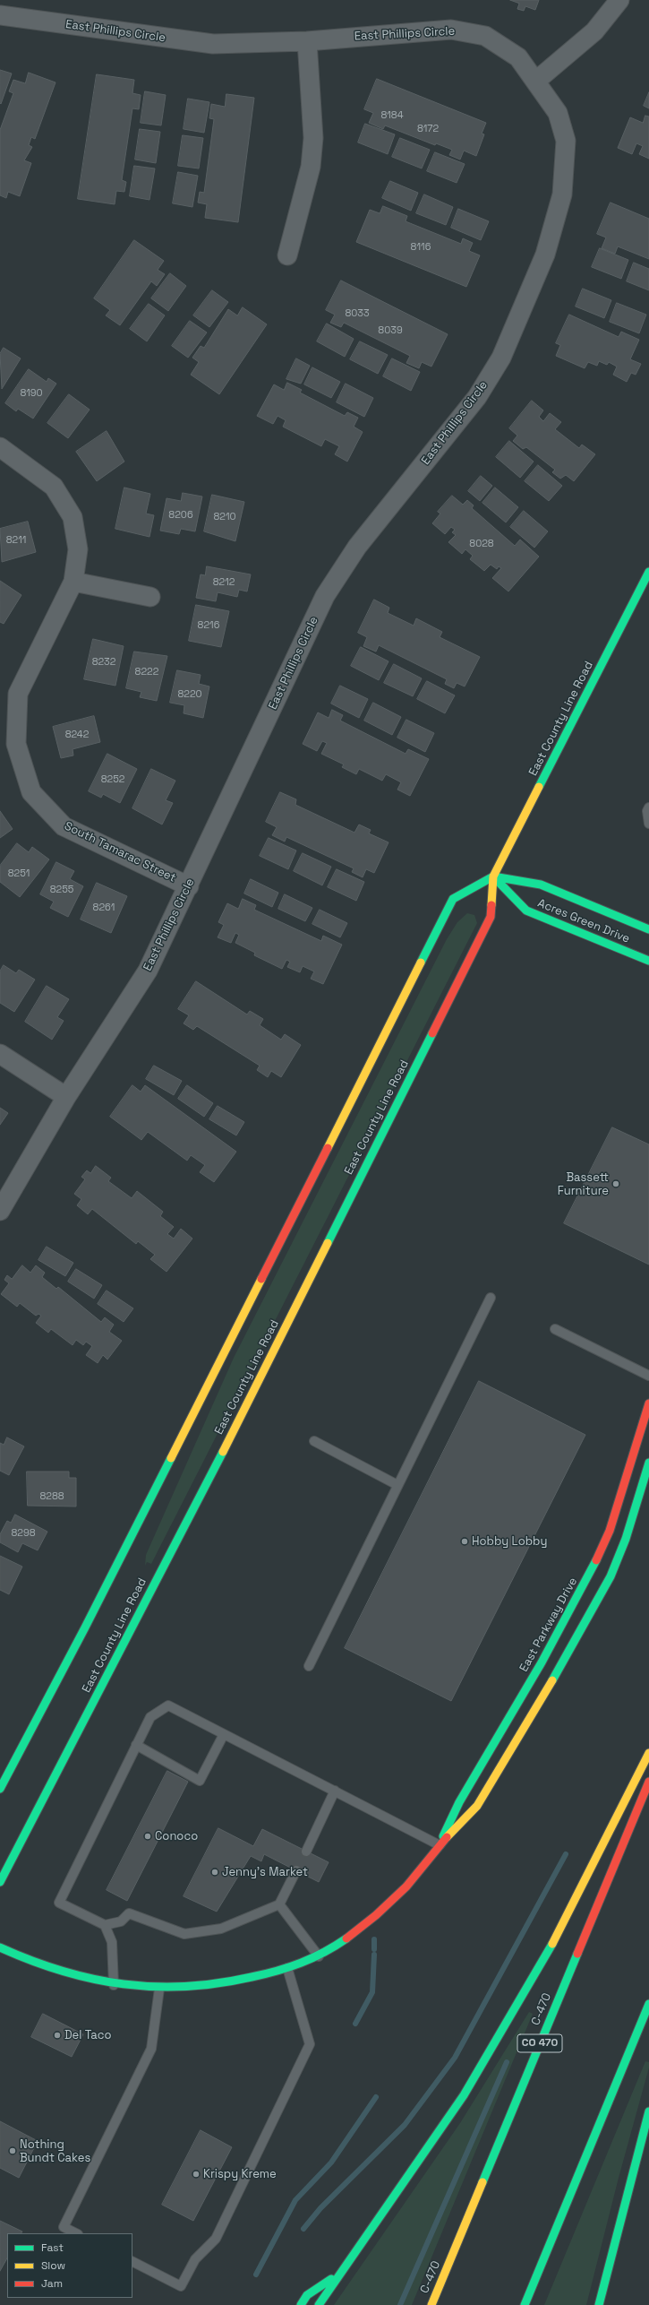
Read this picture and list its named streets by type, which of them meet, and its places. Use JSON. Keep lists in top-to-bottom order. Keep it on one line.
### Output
{"streets":{"main road":["East County Line Road","Acres Green Drive","East Parkway Drive","C-470","CO 470"],"street":["East Phillips Circle","South Tamarac Street"]},"crossings":[["East Phillips Circle","South Tamarac Street"],["East County Line Road","Acres Green Drive"]],"places":["Bassett Furniture","Hobby Lobby","Conoco","Jenny's Market","Del Taco","Nothing Bundt Cakes","Krispy Kreme"],"house_numbers":["8184","8172","8116","8033","8039","8190","8206","8210","8211","8028","8212","8216","8232","8222","8220","8242","8252","8251","8255","8261","8288","8298"],"legend":["Fast","Slow","Jam"]}
